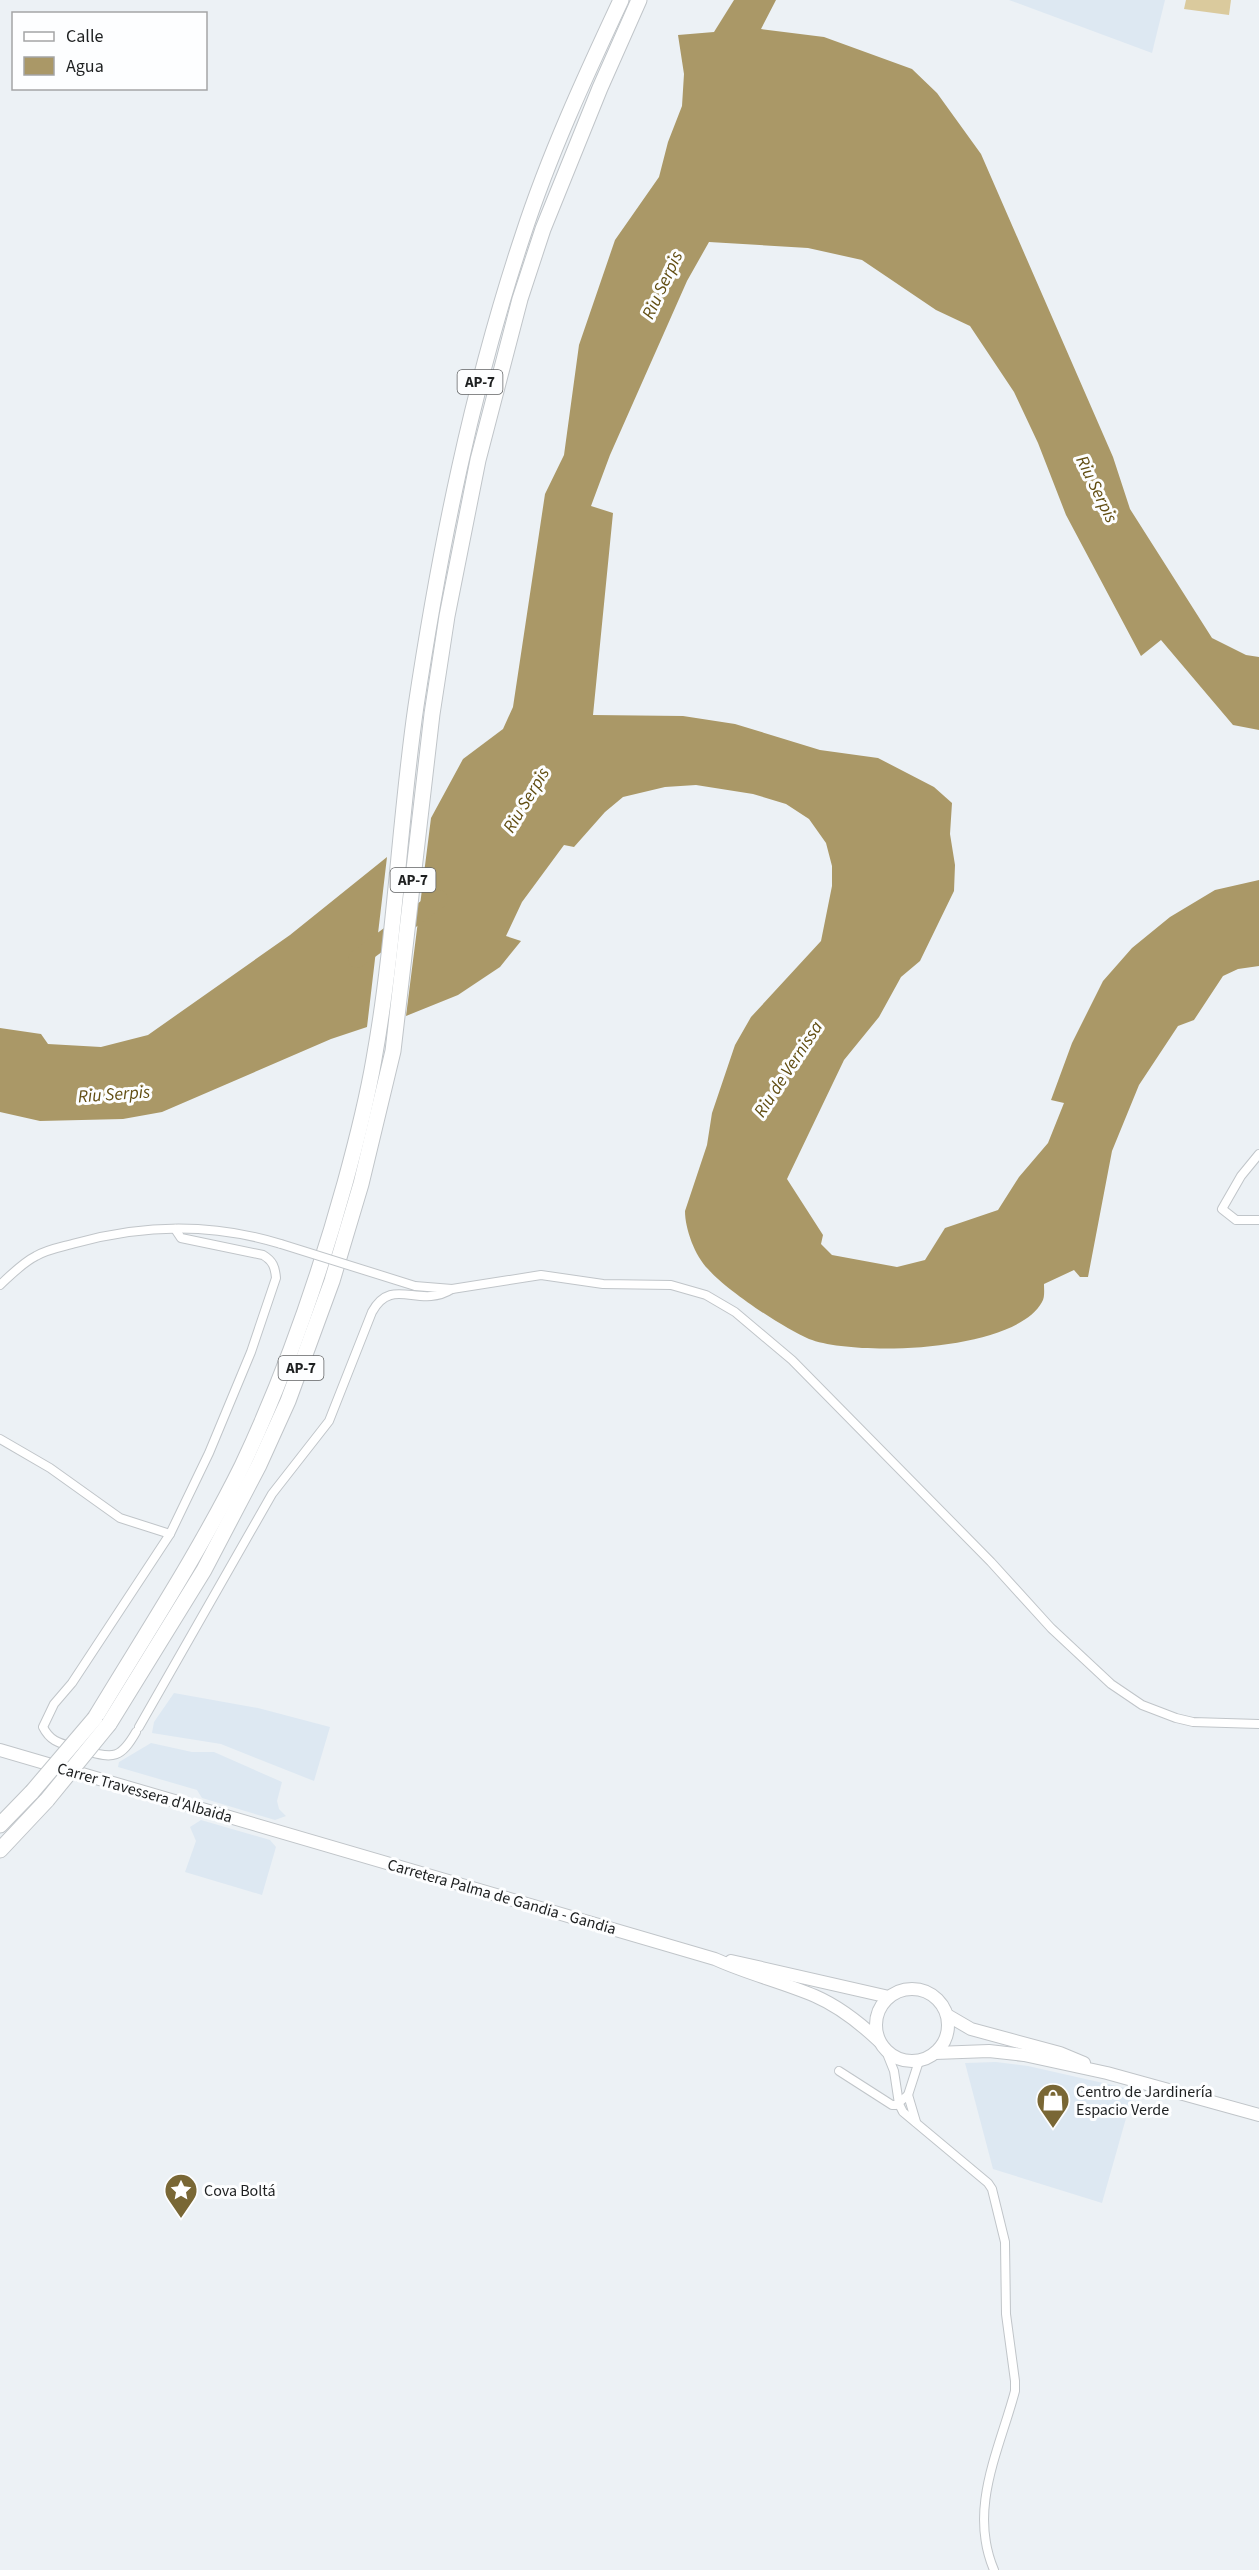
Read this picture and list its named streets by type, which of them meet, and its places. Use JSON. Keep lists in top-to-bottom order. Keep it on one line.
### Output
{"streets":{"highway":["AP-7"],"main road":["Carrer Travessera d'Albaida","Carretera Palma de Gandia - Gandia"]},"crossings":[["Carrer Travessera d'Albaida","Carretera Palma de Gandia - Gandia"]],"water":["Riu Serpis","Riu de Vernissa"],"places":{"shop":["Centro de Jardinería Espacio Verde"],"place":["Cova Boltá"]},"legend":["Calle","Agua"]}
